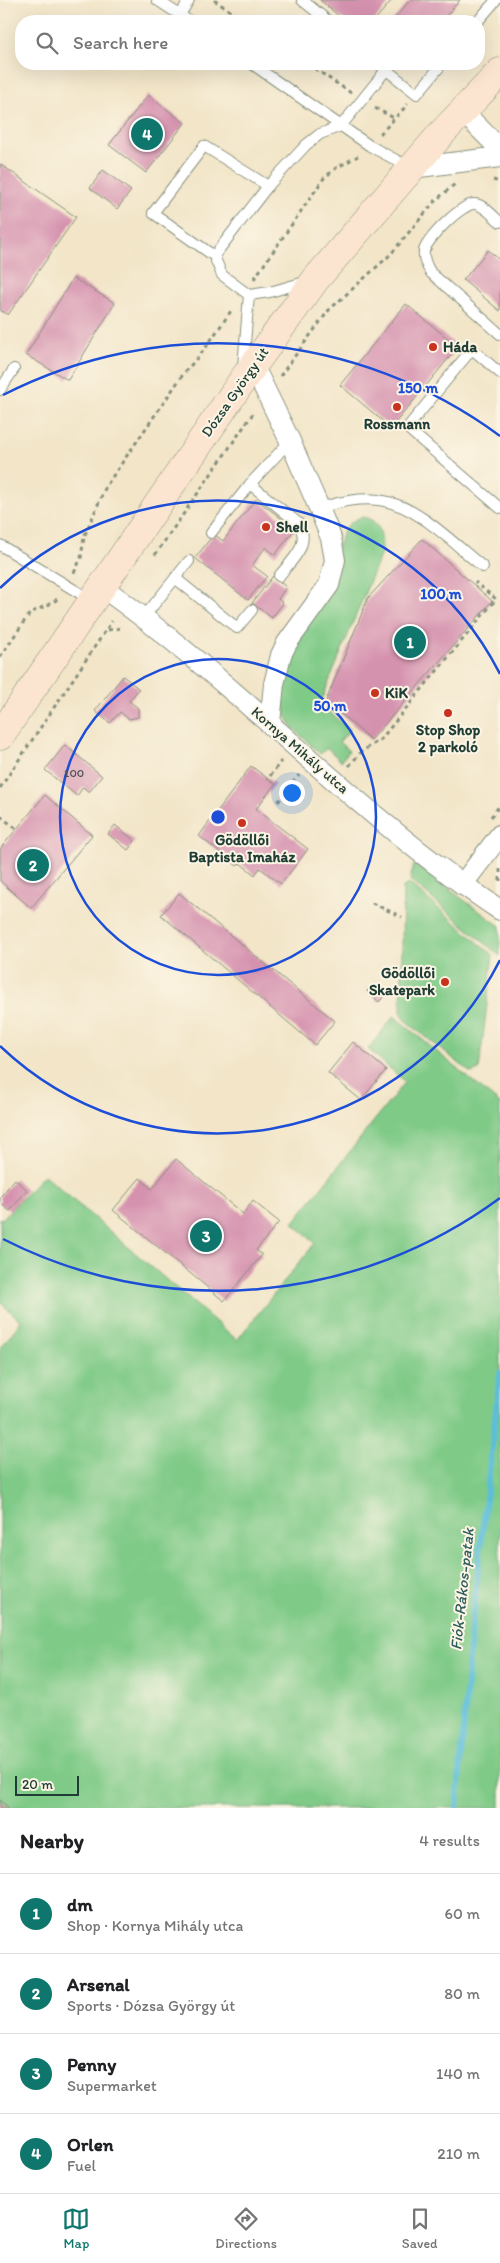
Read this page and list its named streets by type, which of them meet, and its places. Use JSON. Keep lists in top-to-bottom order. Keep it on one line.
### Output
{"streets":{"main road":["Dózsa György út"],"street":["Kornya Mihály utca"]},"crossings":[["Dózsa György út","Kornya Mihály utca"]],"water":["Fiók-Rákos-patak"],"places":["Háda","Rossmann","Shell","KiK","Stop Shop 2 parkoló","Gödöllői Baptista Imaház","Gödöllői Skatepark"],"house_numbers":["100"],"scale_bar":"20 m","page":{"search":"Search here","pins":["4","1","2","3"],"scale":"20 m","heading":["Nearby","4 results"],"list":[{"mark":"1","name":"dm","note":"Shop · Kornya Mihály utca","value":"60 m"},{"mark":"2","name":"Arsenal","note":"Sports · Dózsa György út","value":"80 m"},{"mark":"3","name":"Penny","note":"Supermarket","value":"140 m"},{"mark":"4","name":"Orlen","note":"Fuel","value":"210 m"}],"nav":["Map","Directions","Saved"]},"rings":["150 m","100 m","50 m"]}
